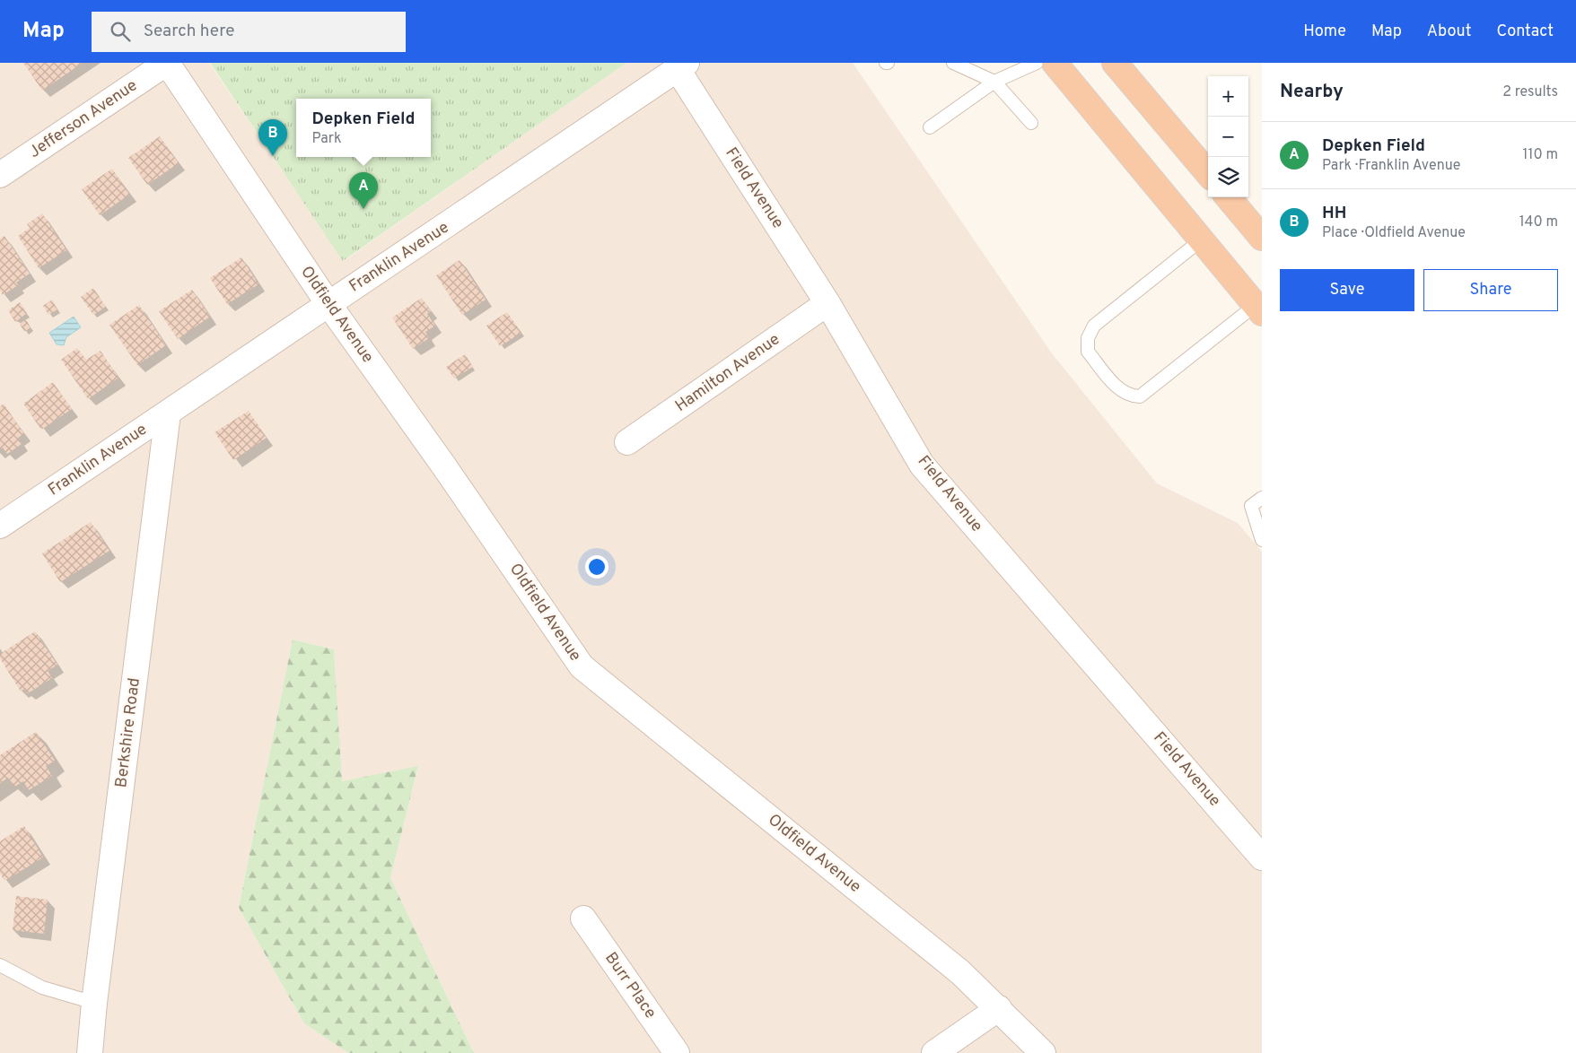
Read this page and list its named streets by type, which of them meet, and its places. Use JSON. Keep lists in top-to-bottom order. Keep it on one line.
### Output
{"streets":{"street":["Jefferson Avenue","Field Avenue","Franklin Avenue","Oldfield Avenue","Hamilton Avenue","Berkshire Road","Burr Place"]},"crossings":[["Jefferson Avenue","Oldfield Avenue"],["Field Avenue","Franklin Avenue"],["Field Avenue","Hamilton Avenue"],["Franklin Avenue","Oldfield Avenue"],["Franklin Avenue","Berkshire Road"]],"page":{"header":"Map","search":"Search here","nav":["Home","Map","About","Contact"],"heading":["Nearby","2 results"],"map_buttons":["+","−"],"popup":["Depken Field","Park"],"pins":["B","A"],"list":[{"mark":"A","name":"Depken Field","note":"Park · Franklin Avenue","value":"110 m"},{"mark":"B","name":"HH","note":"Place · Oldfield Avenue","value":"140 m"}],"buttons":["Save","Share"]}}
